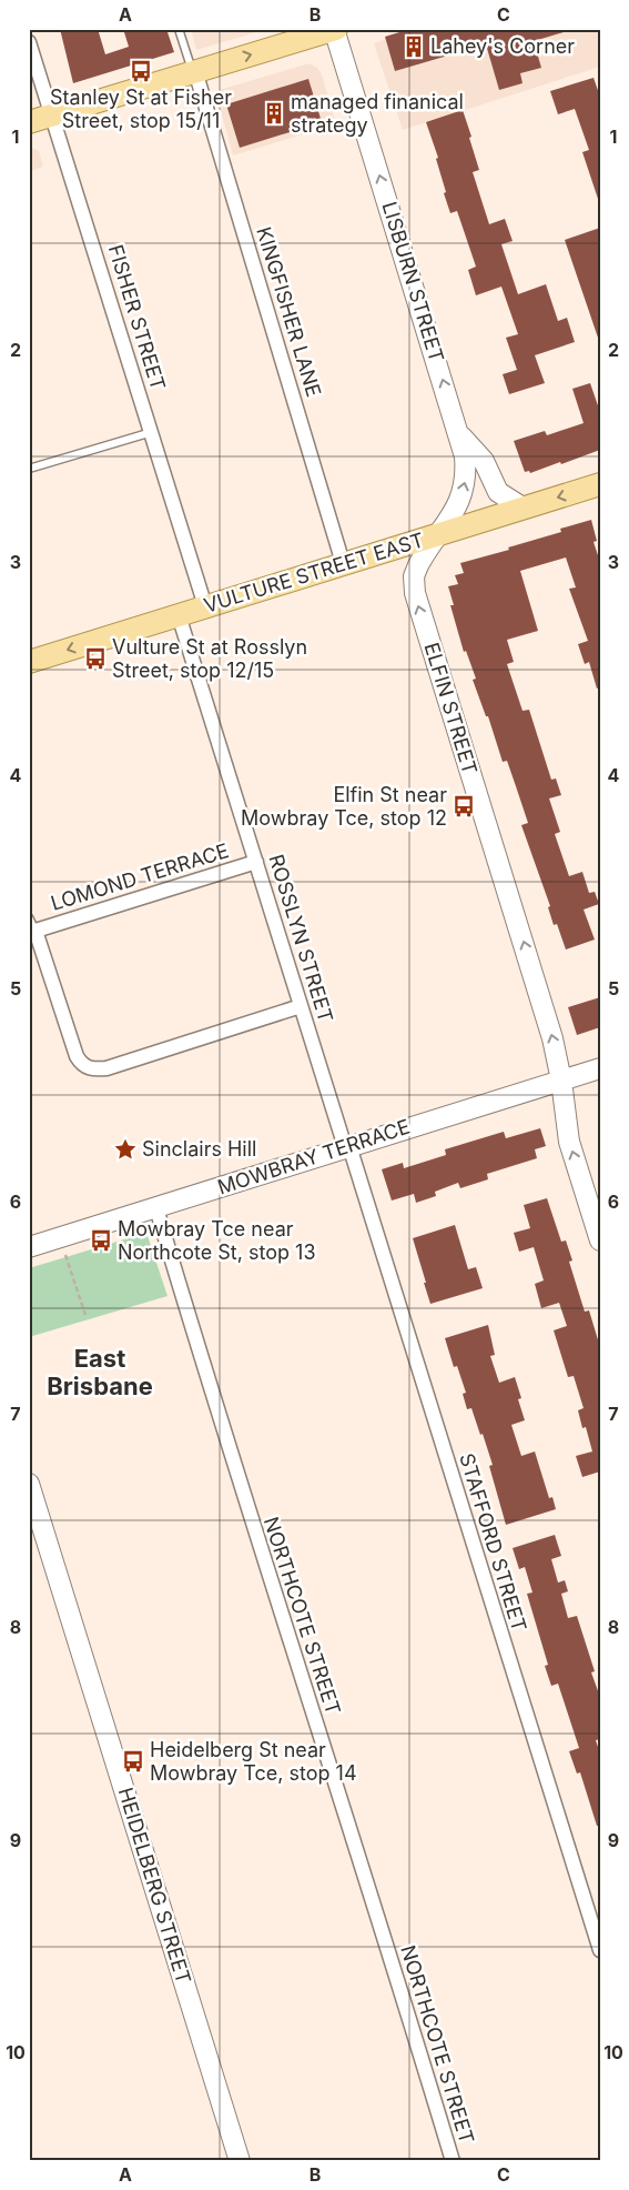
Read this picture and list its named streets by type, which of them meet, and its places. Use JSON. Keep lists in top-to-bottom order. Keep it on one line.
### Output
{"streets":{"main road":["LISBURN STREET","VULTURE STREET EAST","ELFIN STREET","MOWBRAY TERRACE","HEIDELBERG STREET"],"street":["KINGFISHER LANE","FISHER STREET","LOMOND TERRACE","ROSSLYN STREET","STAFFORD STREET","NORTHCOTE STREET"]},"crossings":[["LISBURN STREET","VULTURE STREET EAST"],["LISBURN STREET","ELFIN STREET"],["KINGFISHER LANE","VULTURE STREET EAST"],["FISHER STREET","VULTURE STREET EAST"],["VULTURE STREET EAST","ELFIN STREET"],["VULTURE STREET EAST","ROSSLYN STREET"],["ELFIN STREET","MOWBRAY TERRACE"],["LOMOND TERRACE","ROSSLYN STREET"],["ROSSLYN STREET","MOWBRAY TERRACE"],["ROSSLYN STREET","STAFFORD STREET"],["MOWBRAY TERRACE","STAFFORD STREET"],["MOWBRAY TERRACE","NORTHCOTE STREET"]],"one_way":["LISBURN STREET","VULTURE STREET EAST","ELFIN STREET"],"districts":["East Brisbane"],"places":{"building":["Lahey's Corner","managed finanical strategy"],"bus stop":["Stanley St at Fisher Street, stop 15/11","Vulture St at Rosslyn Street, stop 12/15","Elfin St near Mowbray Tce, stop 12","Mowbray Tce near Northcote St, stop 13","Heidelberg St near Mowbray Tce, stop 14"],"place":["Sinclairs Hill"]},"grid":{"columns":["A","B","C"],"rows":["1","2","3","4","5","6","7","8","9","10"]}}
